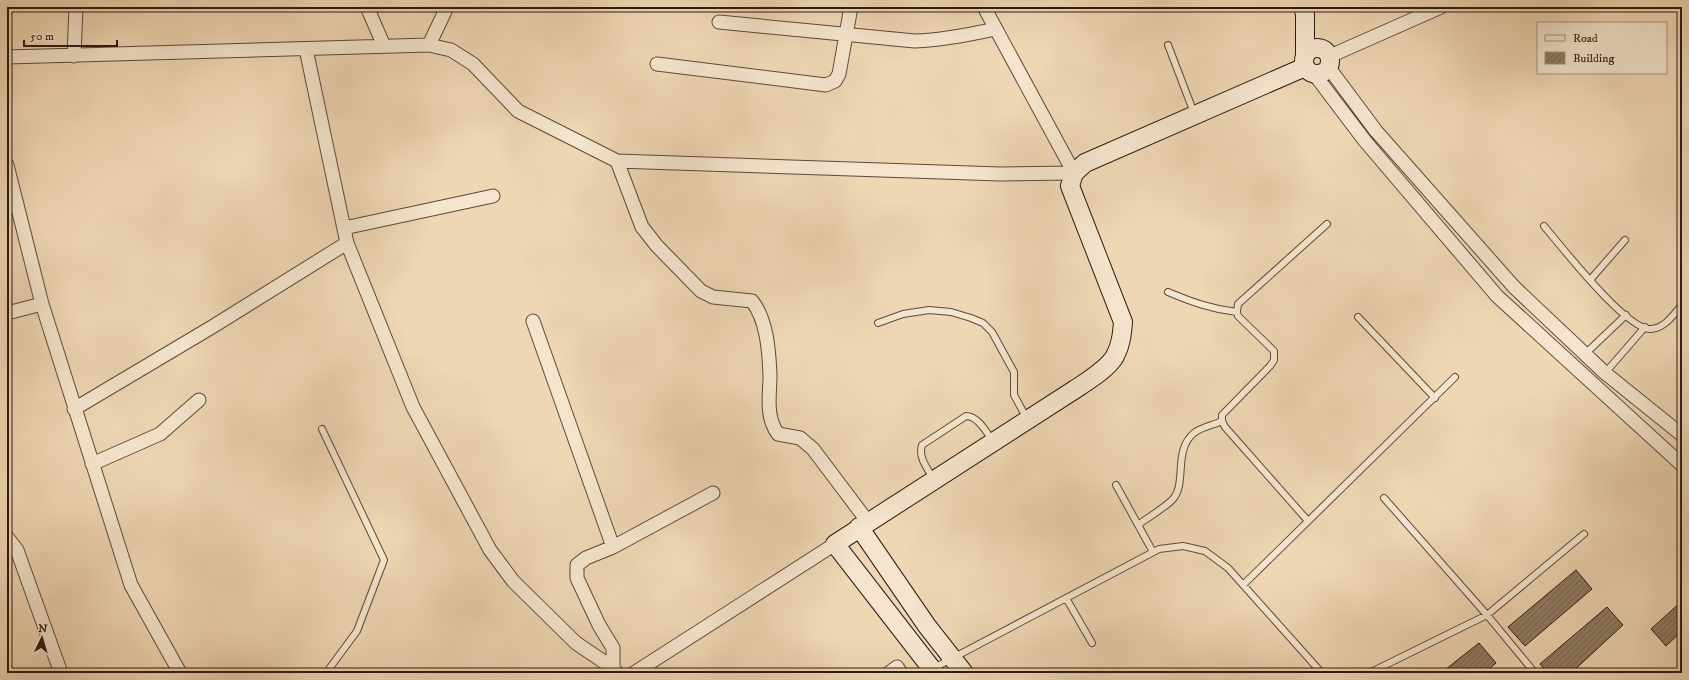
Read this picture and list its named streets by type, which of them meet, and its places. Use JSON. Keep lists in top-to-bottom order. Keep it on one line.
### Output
{"legend":["Road","Building"],"scale_bar":"50 m","north":"top"}
